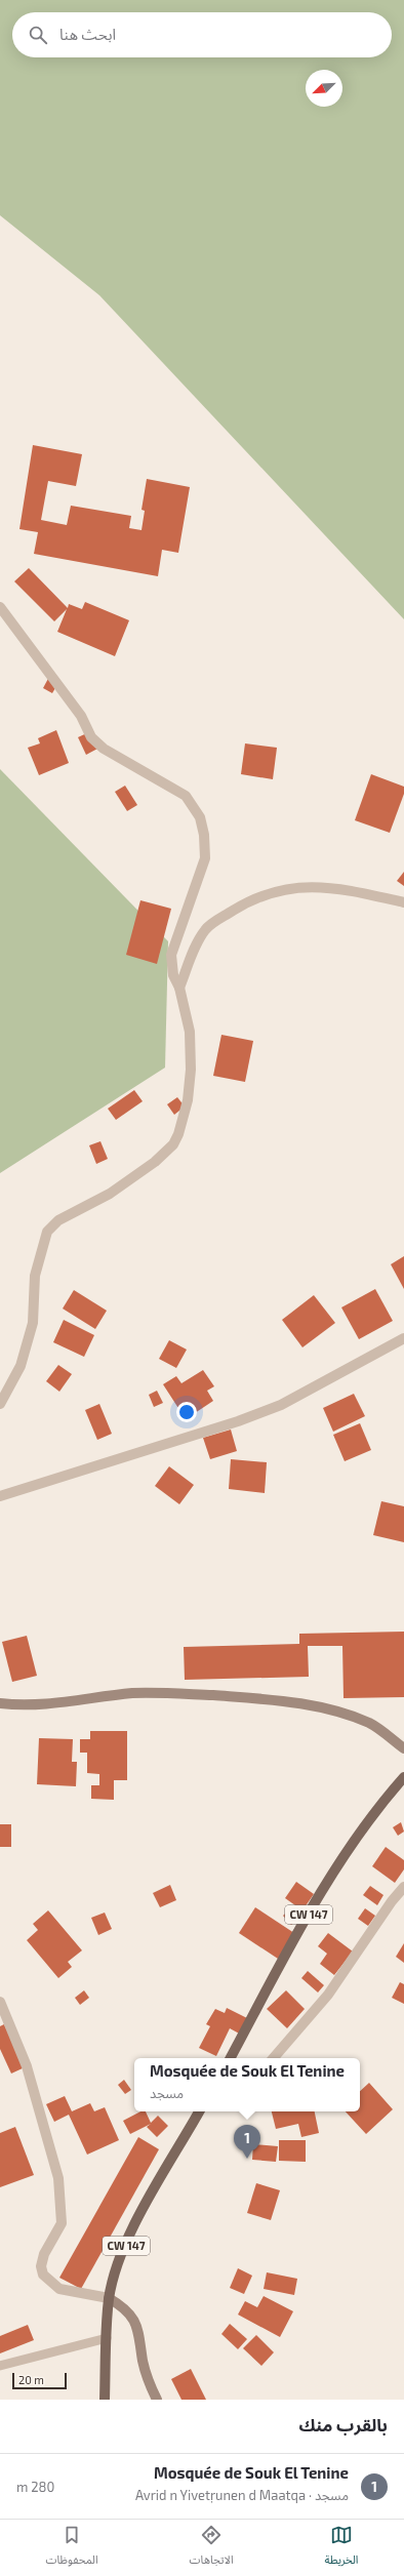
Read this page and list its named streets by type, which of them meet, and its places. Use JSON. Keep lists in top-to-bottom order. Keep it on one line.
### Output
{"streets":{"main road":["CW 147"]},"scale_bar":"20 m","north":"bottom left","page":{"search":"ابحث هنا","popup":["Mosquée de Souk El Tenine","مسجد"],"pins":"1","scale":"20 m","heading":"بالقرب منك","list":[{"mark":"1","name":"Mosquée de Souk El Tenine","note":"مسجد · Avrid n Yivetṛunen d Maatqa","value":"280 m"}],"nav":["الخريطة","الاتجاهات","المحفوظات"]}}
